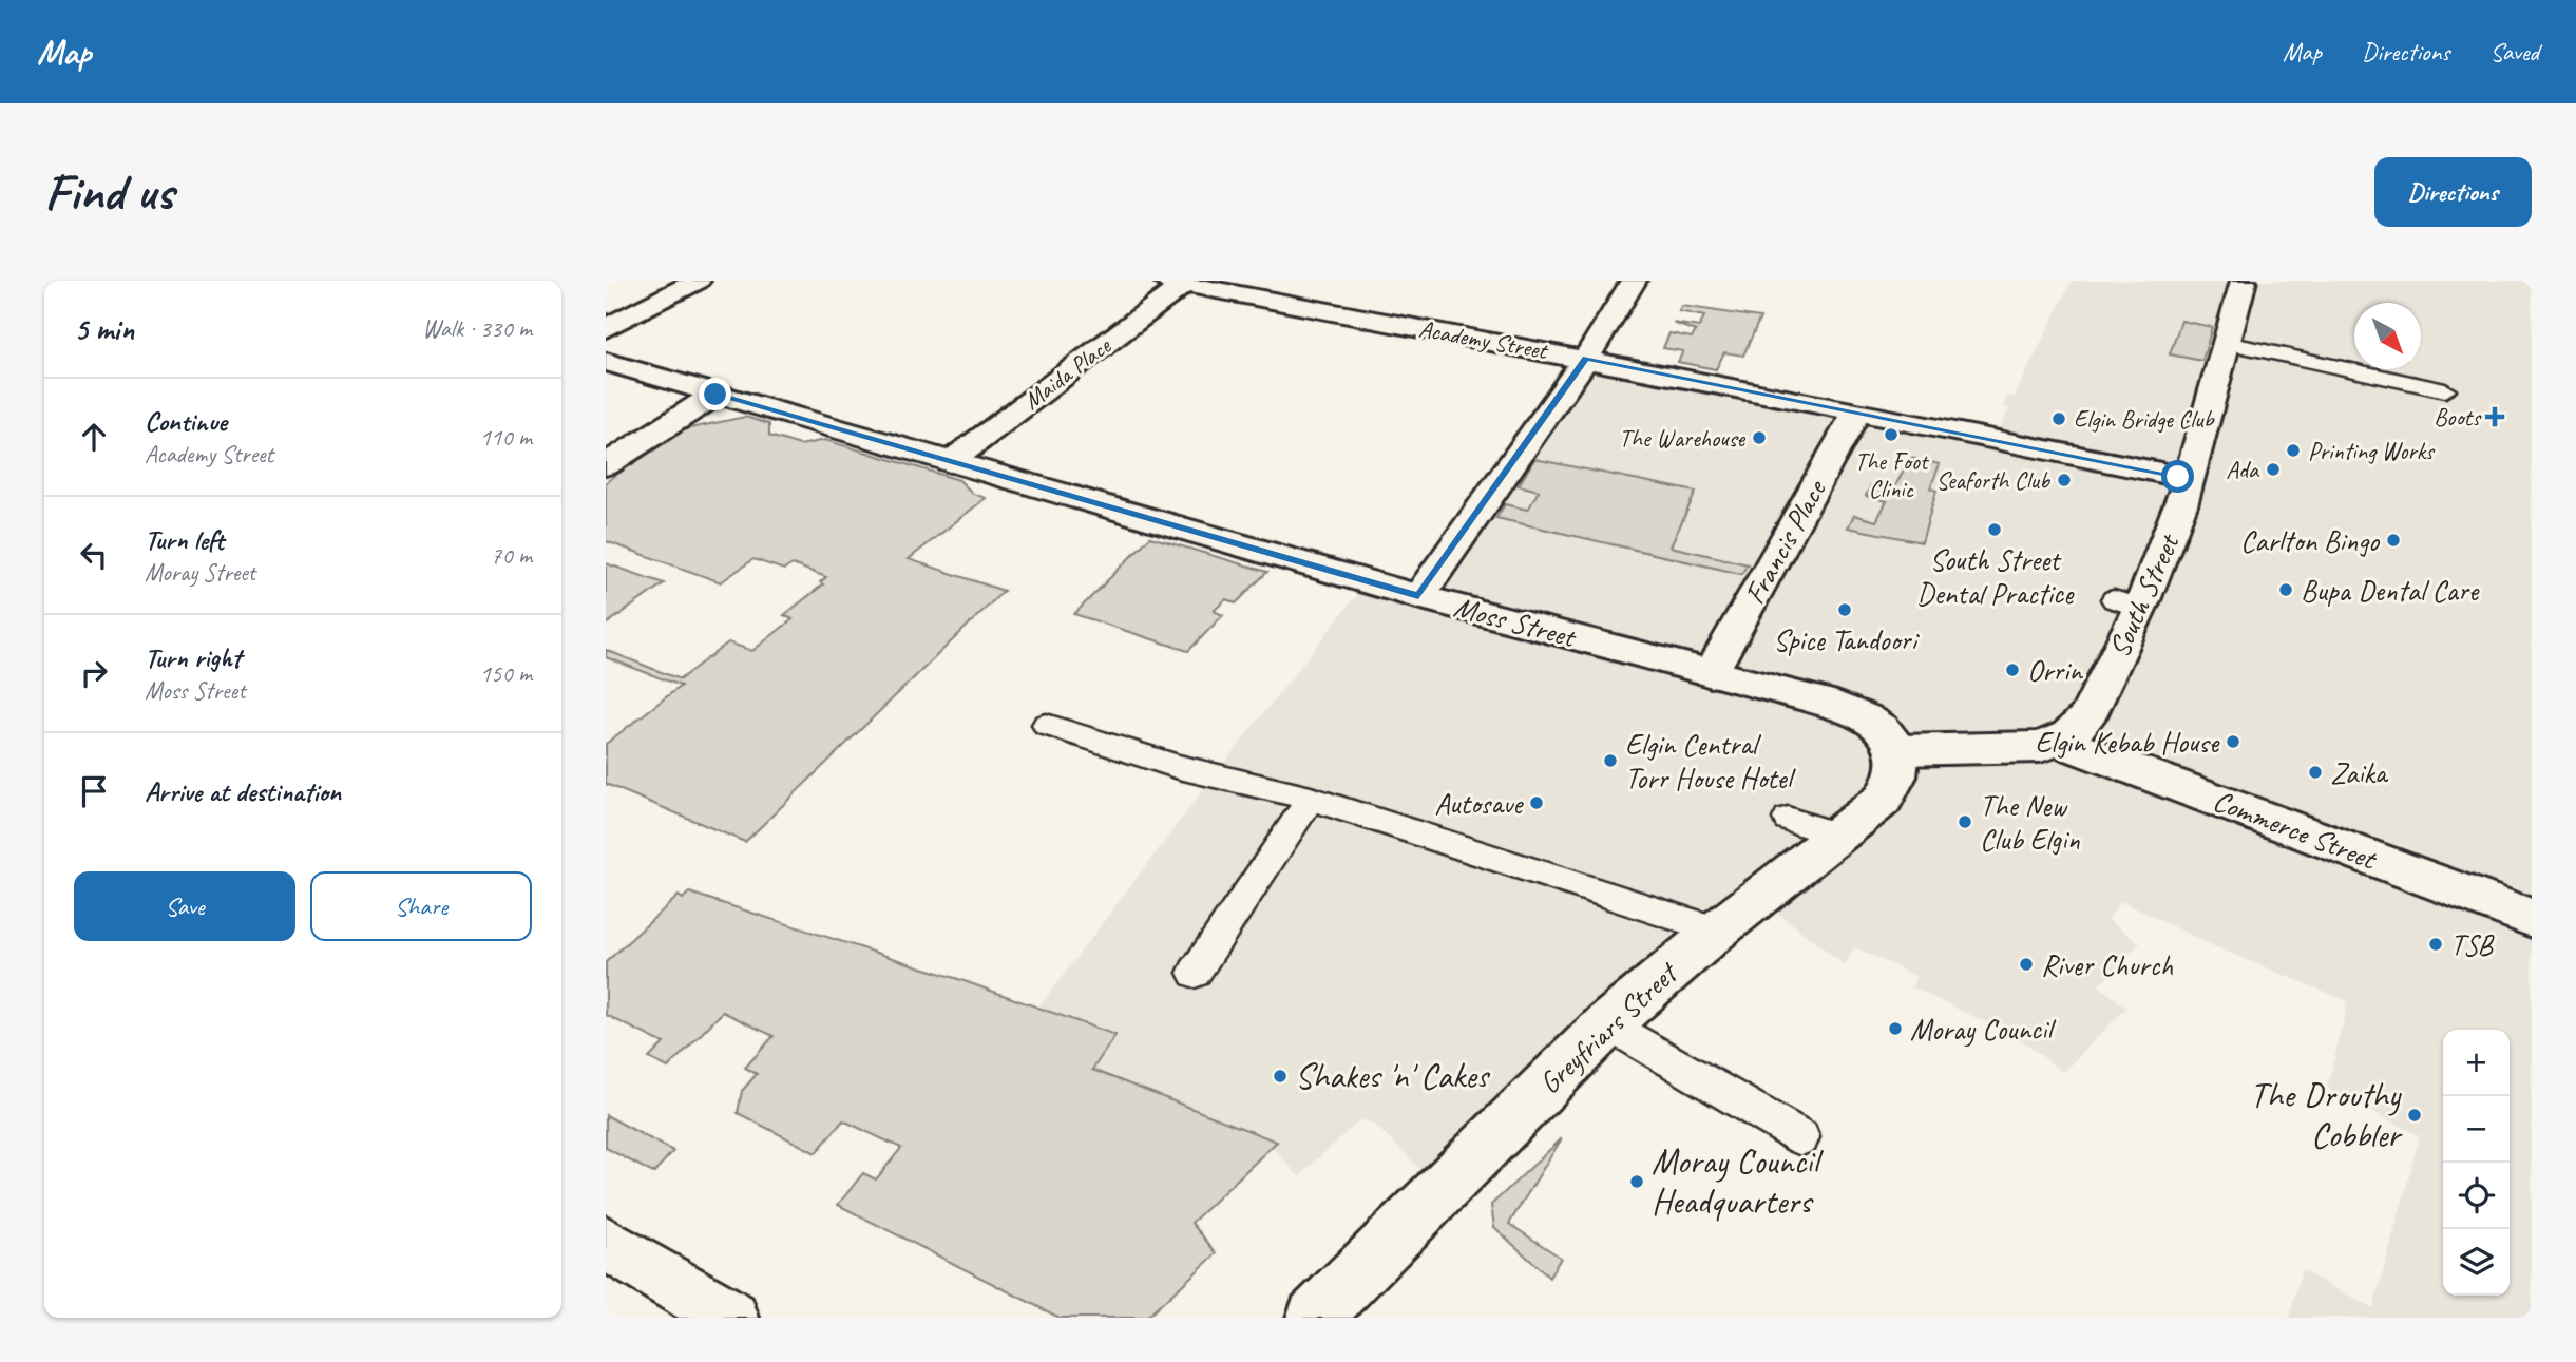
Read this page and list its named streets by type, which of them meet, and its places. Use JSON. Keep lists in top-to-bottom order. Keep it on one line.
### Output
{"streets":{"street":["Academy Street","Maida Place","Francis Place","South Street","Moss Street","Commerce Street","Greyfriars Street"]},"crossings":[["Academy Street","Maida Place"],["Academy Street","Francis Place"],["Academy Street","South Street"],["Maida Place","Moss Street"],["Francis Place","Moss Street"],["South Street","Moss Street"],["South Street","Commerce Street"],["South Street","Greyfriars Street"],["Moss Street","Greyfriars Street"]],"places":{"health":["Boots"],"other":["Elgin Bridge Club","The Foot Clinic","The Warehouse","Printing Works","Ada","Seaforth Club","South Street Dental Practice","Carlton Bingo","Bupa Dental Care","Spice Tandoori","Orrin","Elgin Kebab House","Elgin Central Torr House Hotel","Zaika","Autosave","The New Club Elgin","TSB","River Church","Moray Council","Shakes 'n' Cakes","The Drouthy Cobbler","Moray Council Headquarters"]},"north":"bottom right","page":{"header":"Map","nav":["Map","Directions","Saved"],"buttons":["Directions",["Save","Share"]],"title":"Find us","heading":["5 min","Walk · 330 m"],"list":[["Continue","Academy Street","110 m"],["Turn left","Moray Street","70 m"],["Turn right","Moss Street","150 m"],"Arrive at destination"],"map_buttons":["+","−"]}}
